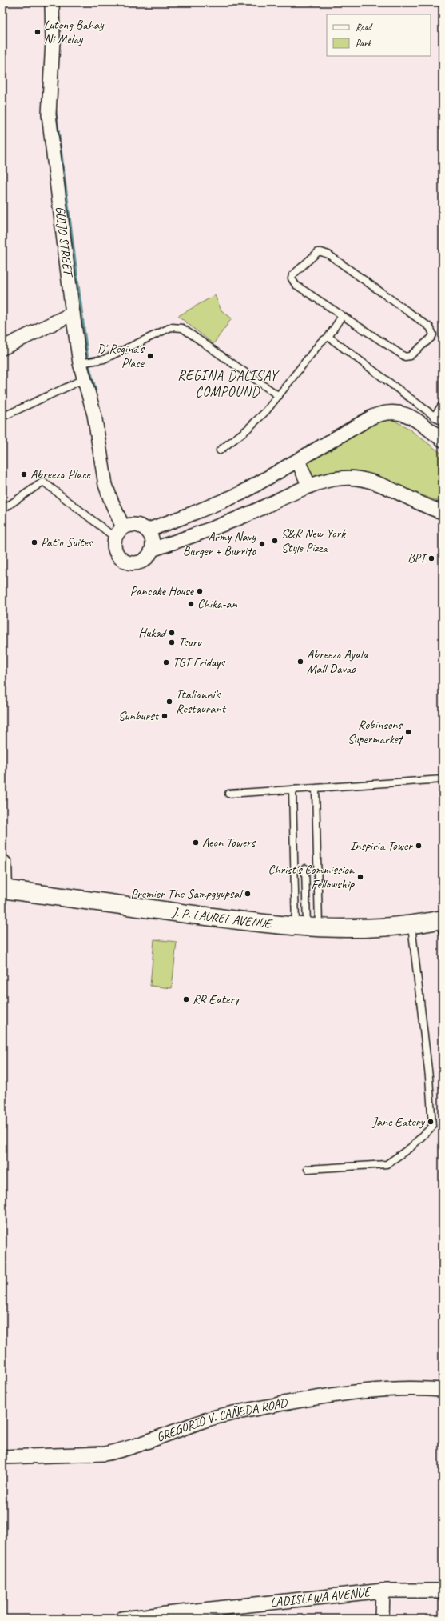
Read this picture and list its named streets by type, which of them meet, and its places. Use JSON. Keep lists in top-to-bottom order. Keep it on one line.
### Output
{"streets":{"main road":["J. P. LAUREL AVENUE"],"street":["GUIJO STREET","GREGORIO V. CAÑEDA ROAD","LADISLAWA AVENUE"]},"districts":["REGINA DALISAY COMPOUND"],"places":["Lutong Bahay Ni Melay","D' Regina's Place","Abreeza Place","S&R New York Style Pizza","Patio Suites","Army Navy Burger + Burrito","BPI","Pancake House","Chika-an","Hukad","Tsuru","Abreeza Ayala Mall Davao","TGI Fridays","Italianni's Restaurant","Sunburst","Robinsons Supermarket","Aeon Towers","Inspiria Tower","Christ's Commission Fellowship","Premier The Sampgyupsal","RR Eatery","Jane Eatery"],"legend":["Road","Park"]}
